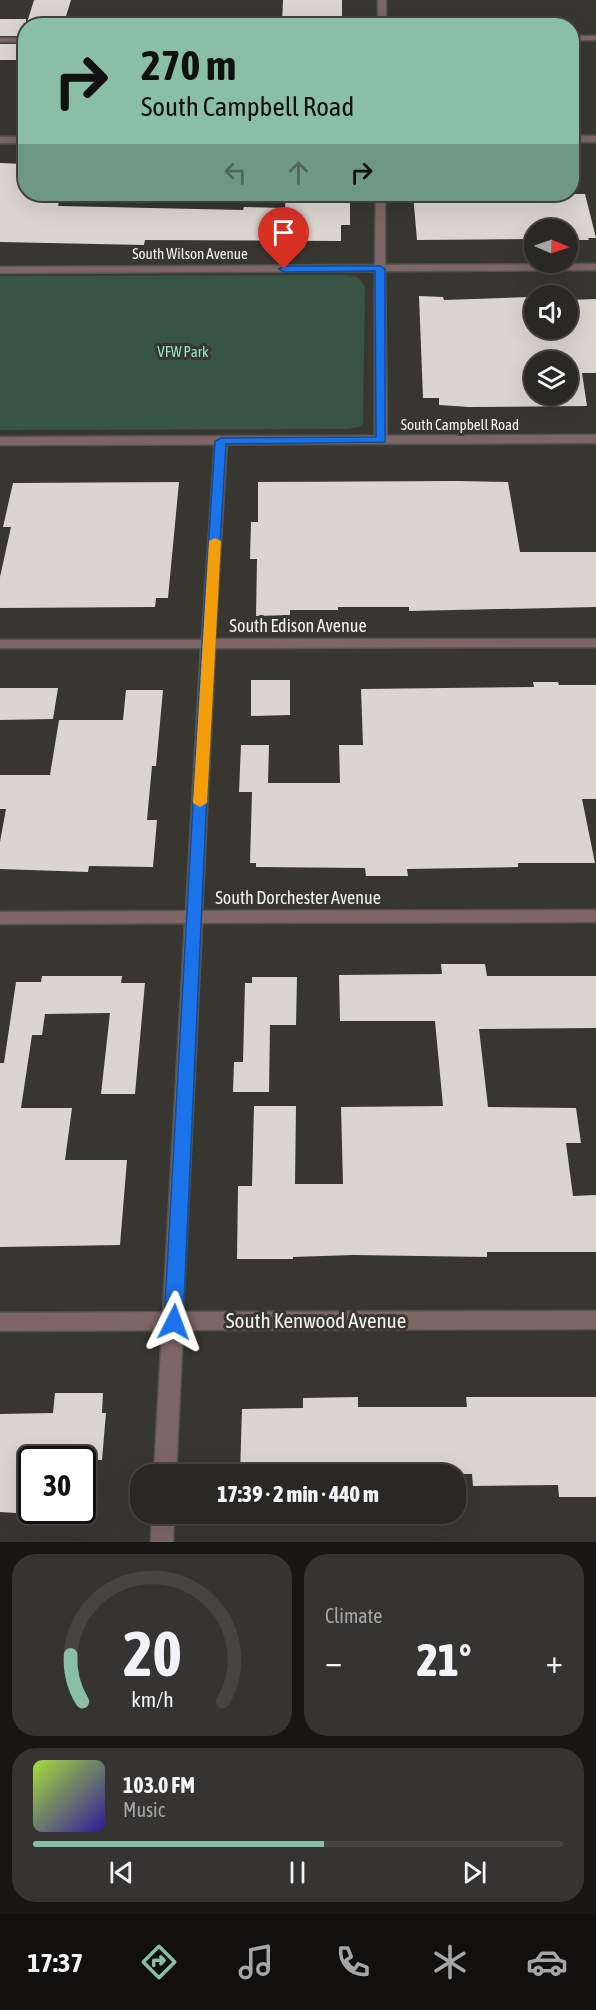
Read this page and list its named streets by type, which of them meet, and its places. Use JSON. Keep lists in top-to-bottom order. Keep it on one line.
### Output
{"streets":{"street":["South Wilson Avenue","South Campbell Road","South Edison Avenue","South Dorchester Avenue","South Kenwood Avenue"]},"parks":["VFW Park"],"north":"right","page":{"turn":["270 m","South Campbell Road"],"limit":"30","trip":"17:39 · 2 min · 440 m","tile":"Climate","heat":["−","21°","+"],"song":["103.0 FM","Music"],"tabs":"17:37","gauge":["20","km/h"]}}
